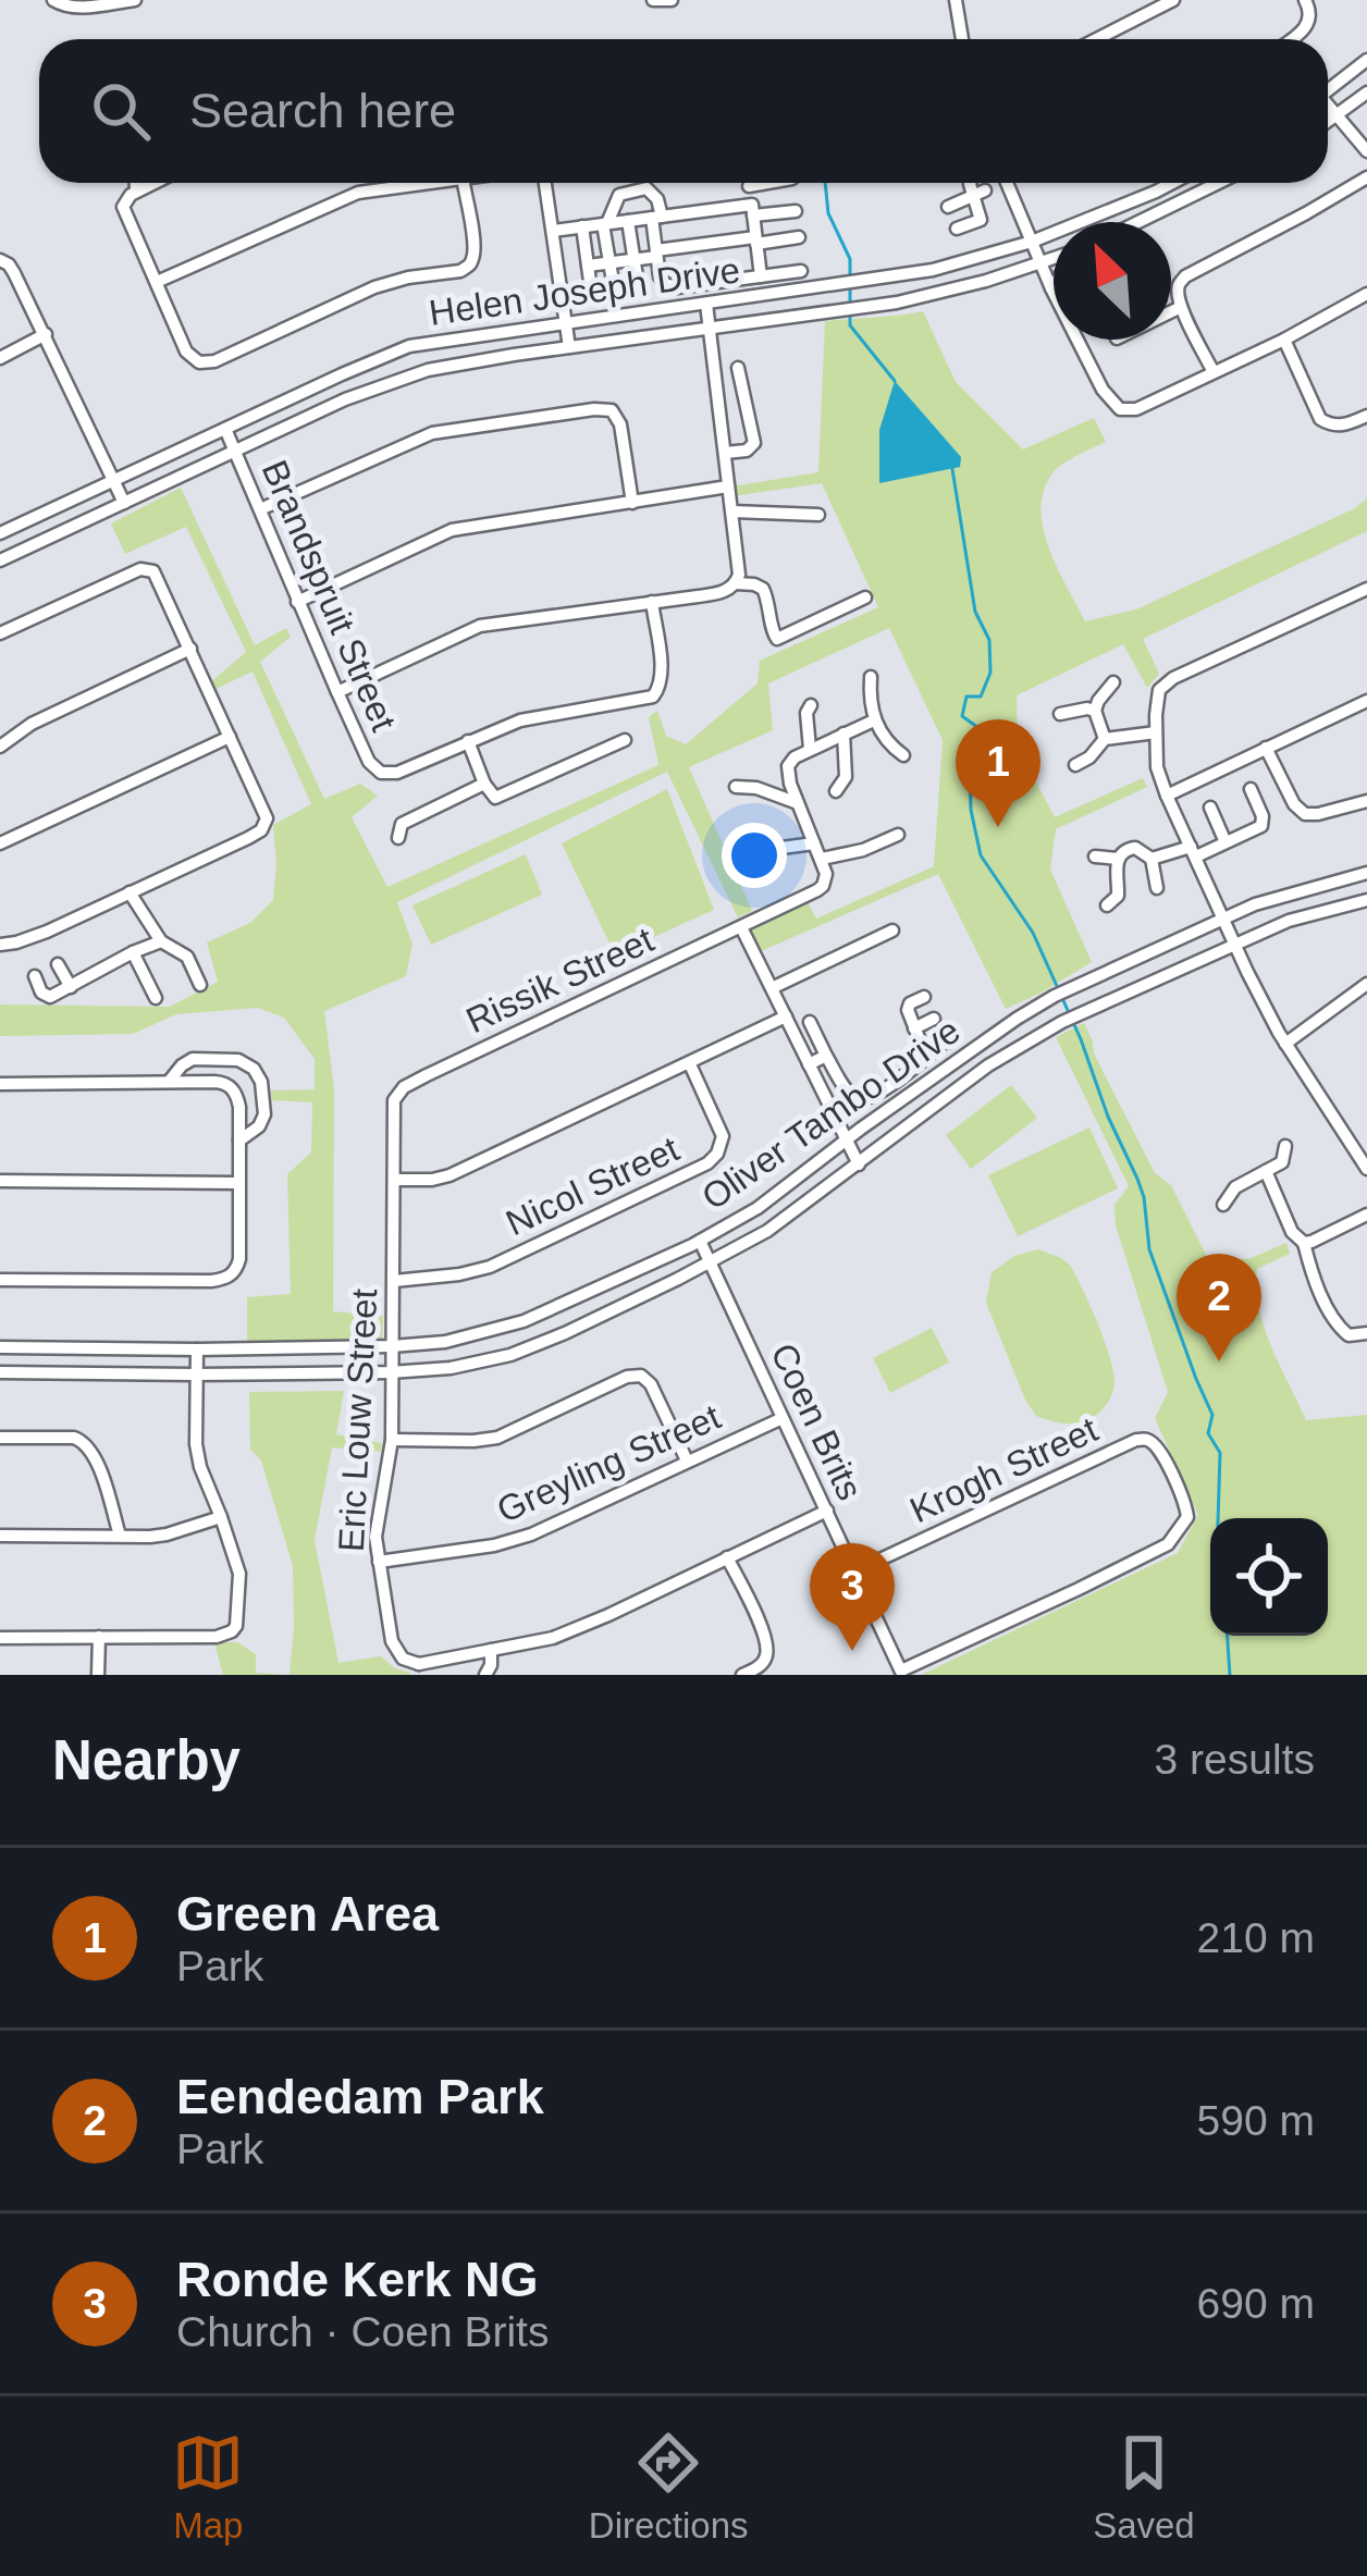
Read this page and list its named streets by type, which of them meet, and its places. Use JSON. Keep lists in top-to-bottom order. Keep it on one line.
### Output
{"streets":{"street":["Helen Joseph Drive","Brandspruit Street","Rissik Street","Oliver Tambo Drive","Nicol Street","Eric Louw Street","Coen Brits","Greyling Street","Krogh Street"]},"crossings":[["Helen Joseph Drive","Brandspruit Street"],["Rissik Street","Eric Louw Street"],["Oliver Tambo Drive","Eric Louw Street"],["Oliver Tambo Drive","Coen Brits"],["Nicol Street","Eric Louw Street"],["Eric Louw Street","Greyling Street"],["Coen Brits","Greyling Street"],["Coen Brits","Krogh Street"]],"north":"top left","page":{"search":"Search here","pins":["1","2","3"],"heading":["Nearby","3 results"],"list":[{"mark":"1","name":"Green Area","note":"Park","value":"210 m"},{"mark":"2","name":"Eendedam Park","note":"Park","value":"590 m"},{"mark":"3","name":"Ronde Kerk NG","note":"Church · Coen Brits","value":"690 m"}],"nav":["Map","Directions","Saved"]}}
